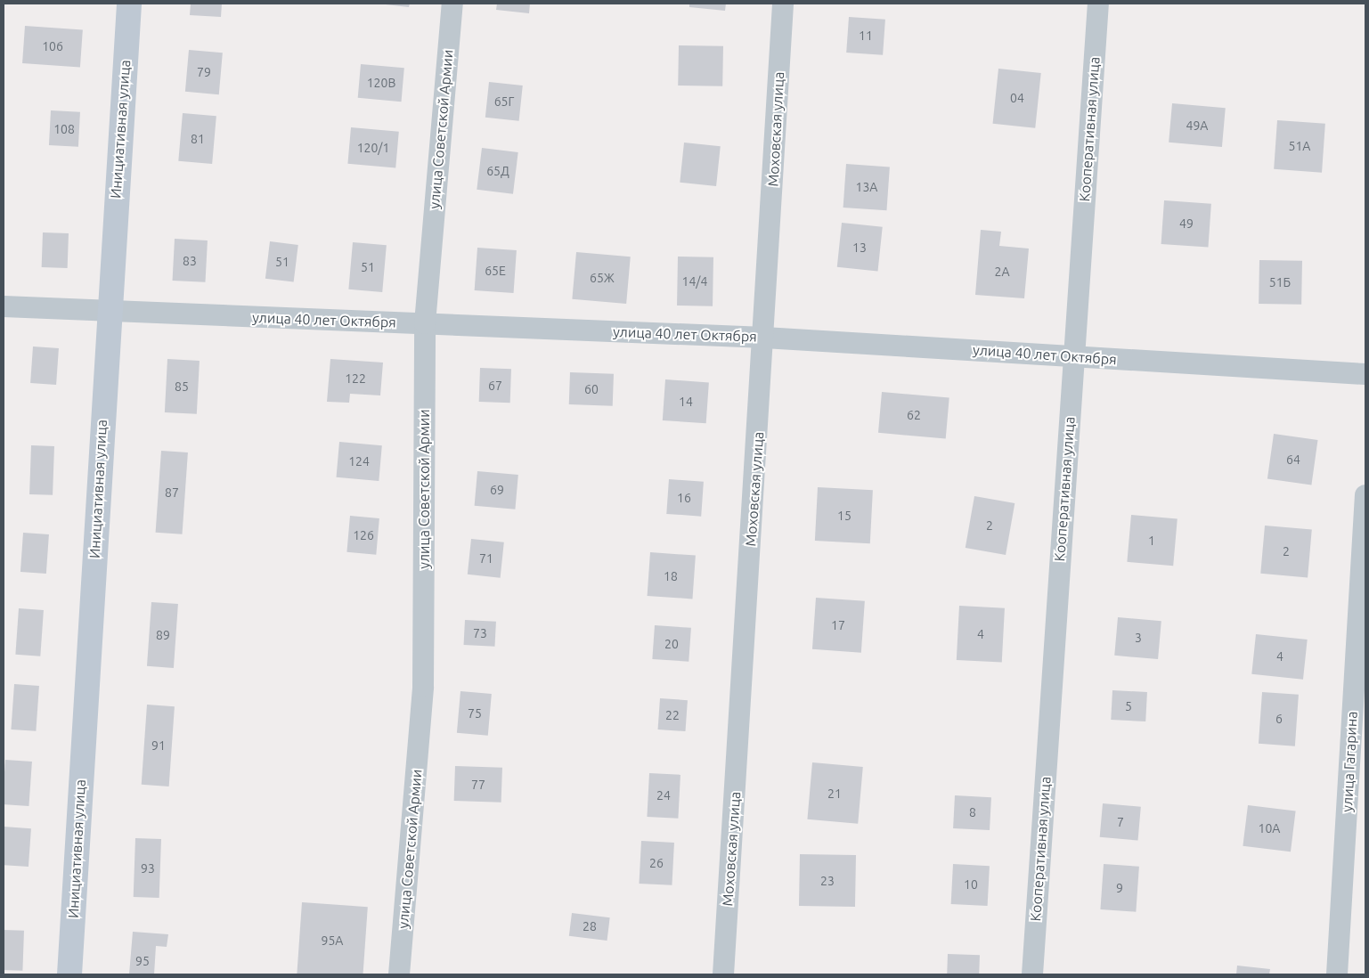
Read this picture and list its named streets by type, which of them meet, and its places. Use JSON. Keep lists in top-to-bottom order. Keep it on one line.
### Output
{"streets":{"street":["Инициативная улица","улица Советской Армии","Моховская улица","Кооперативная улица","улица 40 лет Октября","улица Гагарина"]},"crossings":[["Инициативная улица","улица 40 лет Октября"],["улица Советской Армии","улица 40 лет Октября"],["Моховская улица","улица 40 лет Октября"],["Кооперативная улица","улица 40 лет Октября"]],"house_numbers":["11","106","79","120В","04","65Г","49А","108","81","51А","120/1","65Д","13А","49","13","83","51","51","65Е","2А","65Ж","14/4","51Б","122","67","85","60","14","62","64","124","69","87","16","15","2","126","1","2","71","18","17","73","4","89","3","20","4","5","75","22","6","91","77","21","24","8","7","10А","26","93","23","10","9","28","95А","95"]}
